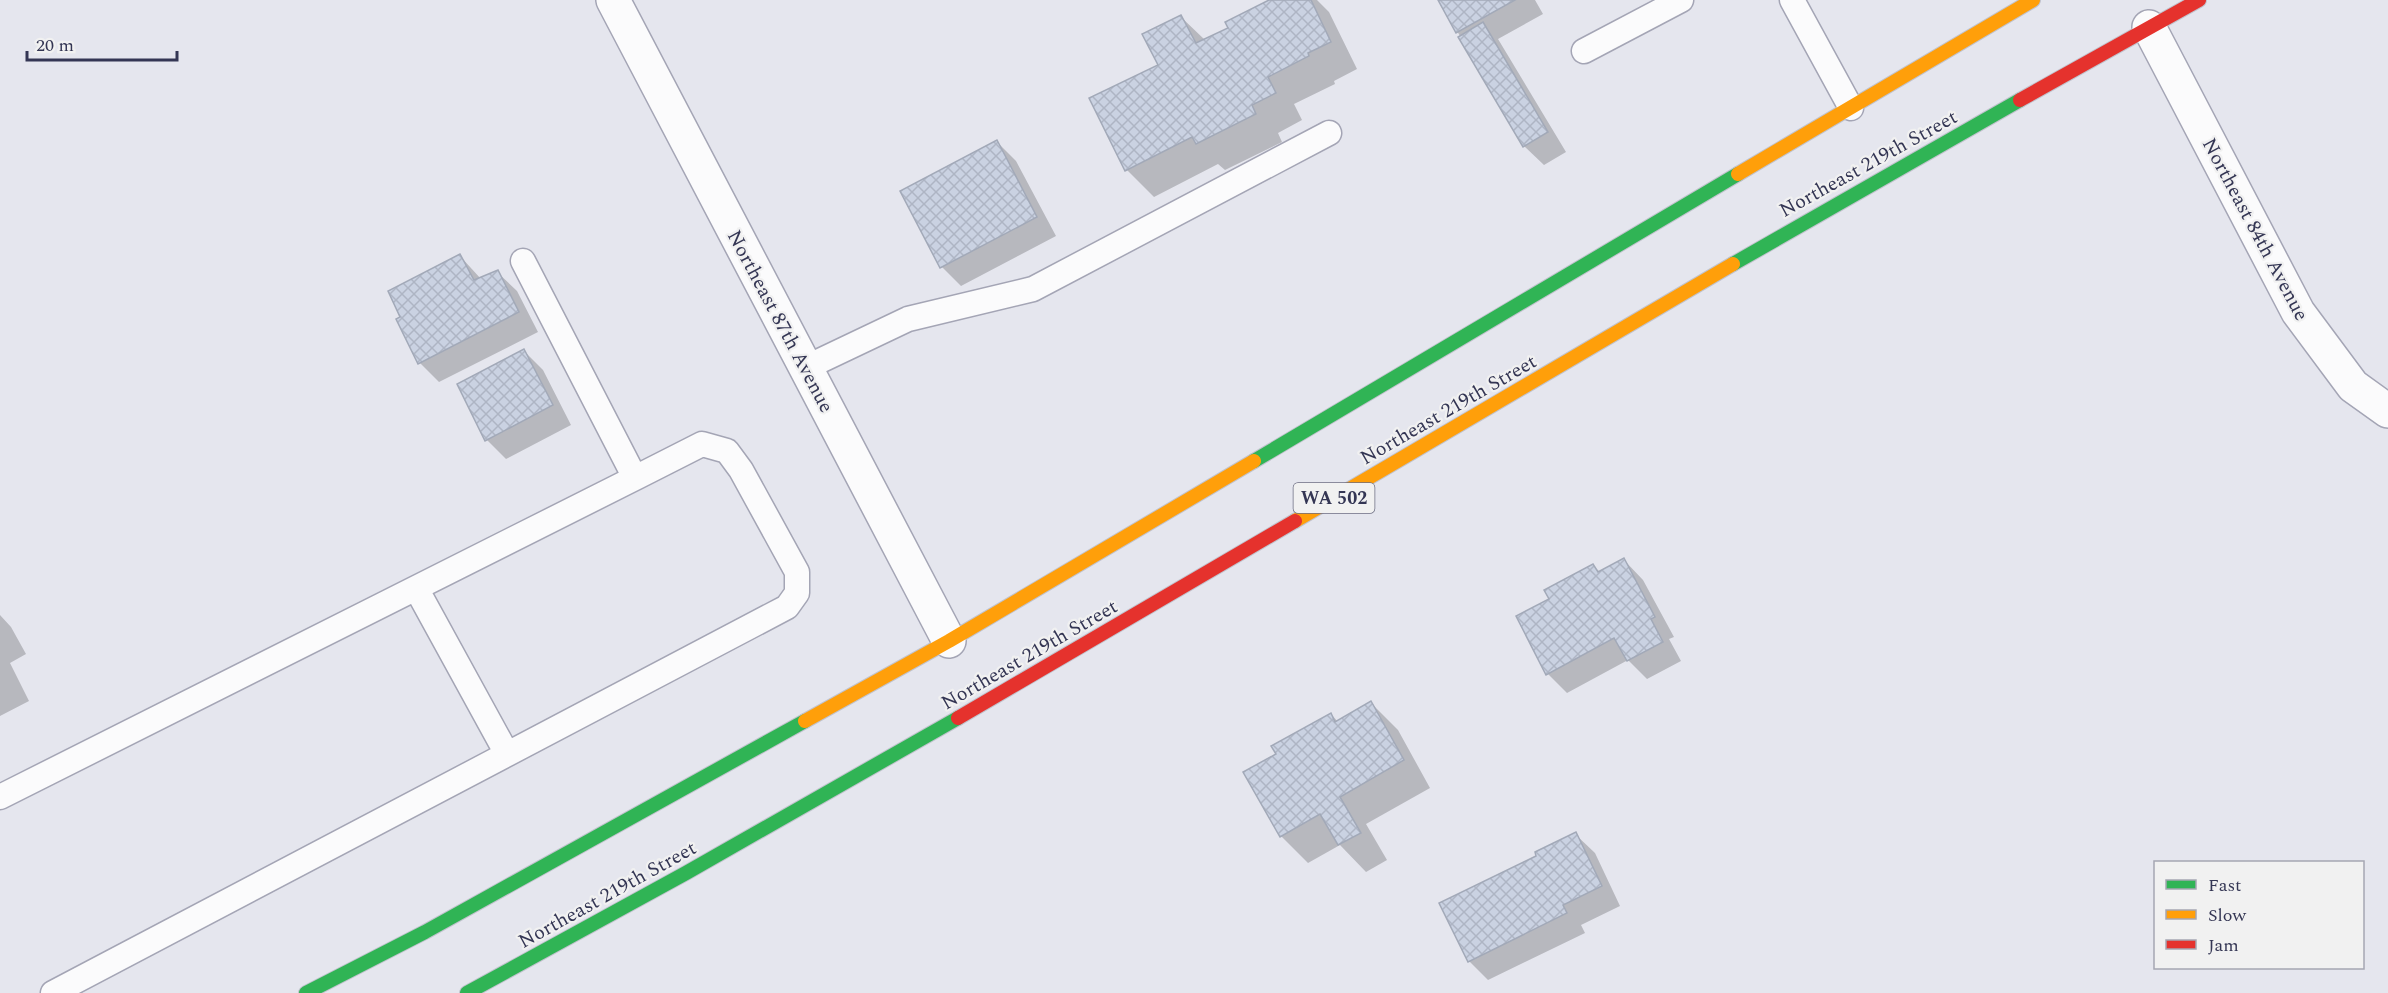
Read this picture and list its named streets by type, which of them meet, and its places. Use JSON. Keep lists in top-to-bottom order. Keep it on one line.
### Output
{"streets":{"highway":["Northeast 219th Street","WA 502"],"street":["Northeast 84th Avenue","Northeast 87th Avenue"]},"crossings":[["Northeast 219th Street","Northeast 84th Avenue"]],"legend":["Fast","Slow","Jam"],"scale_bar":"20 m"}
